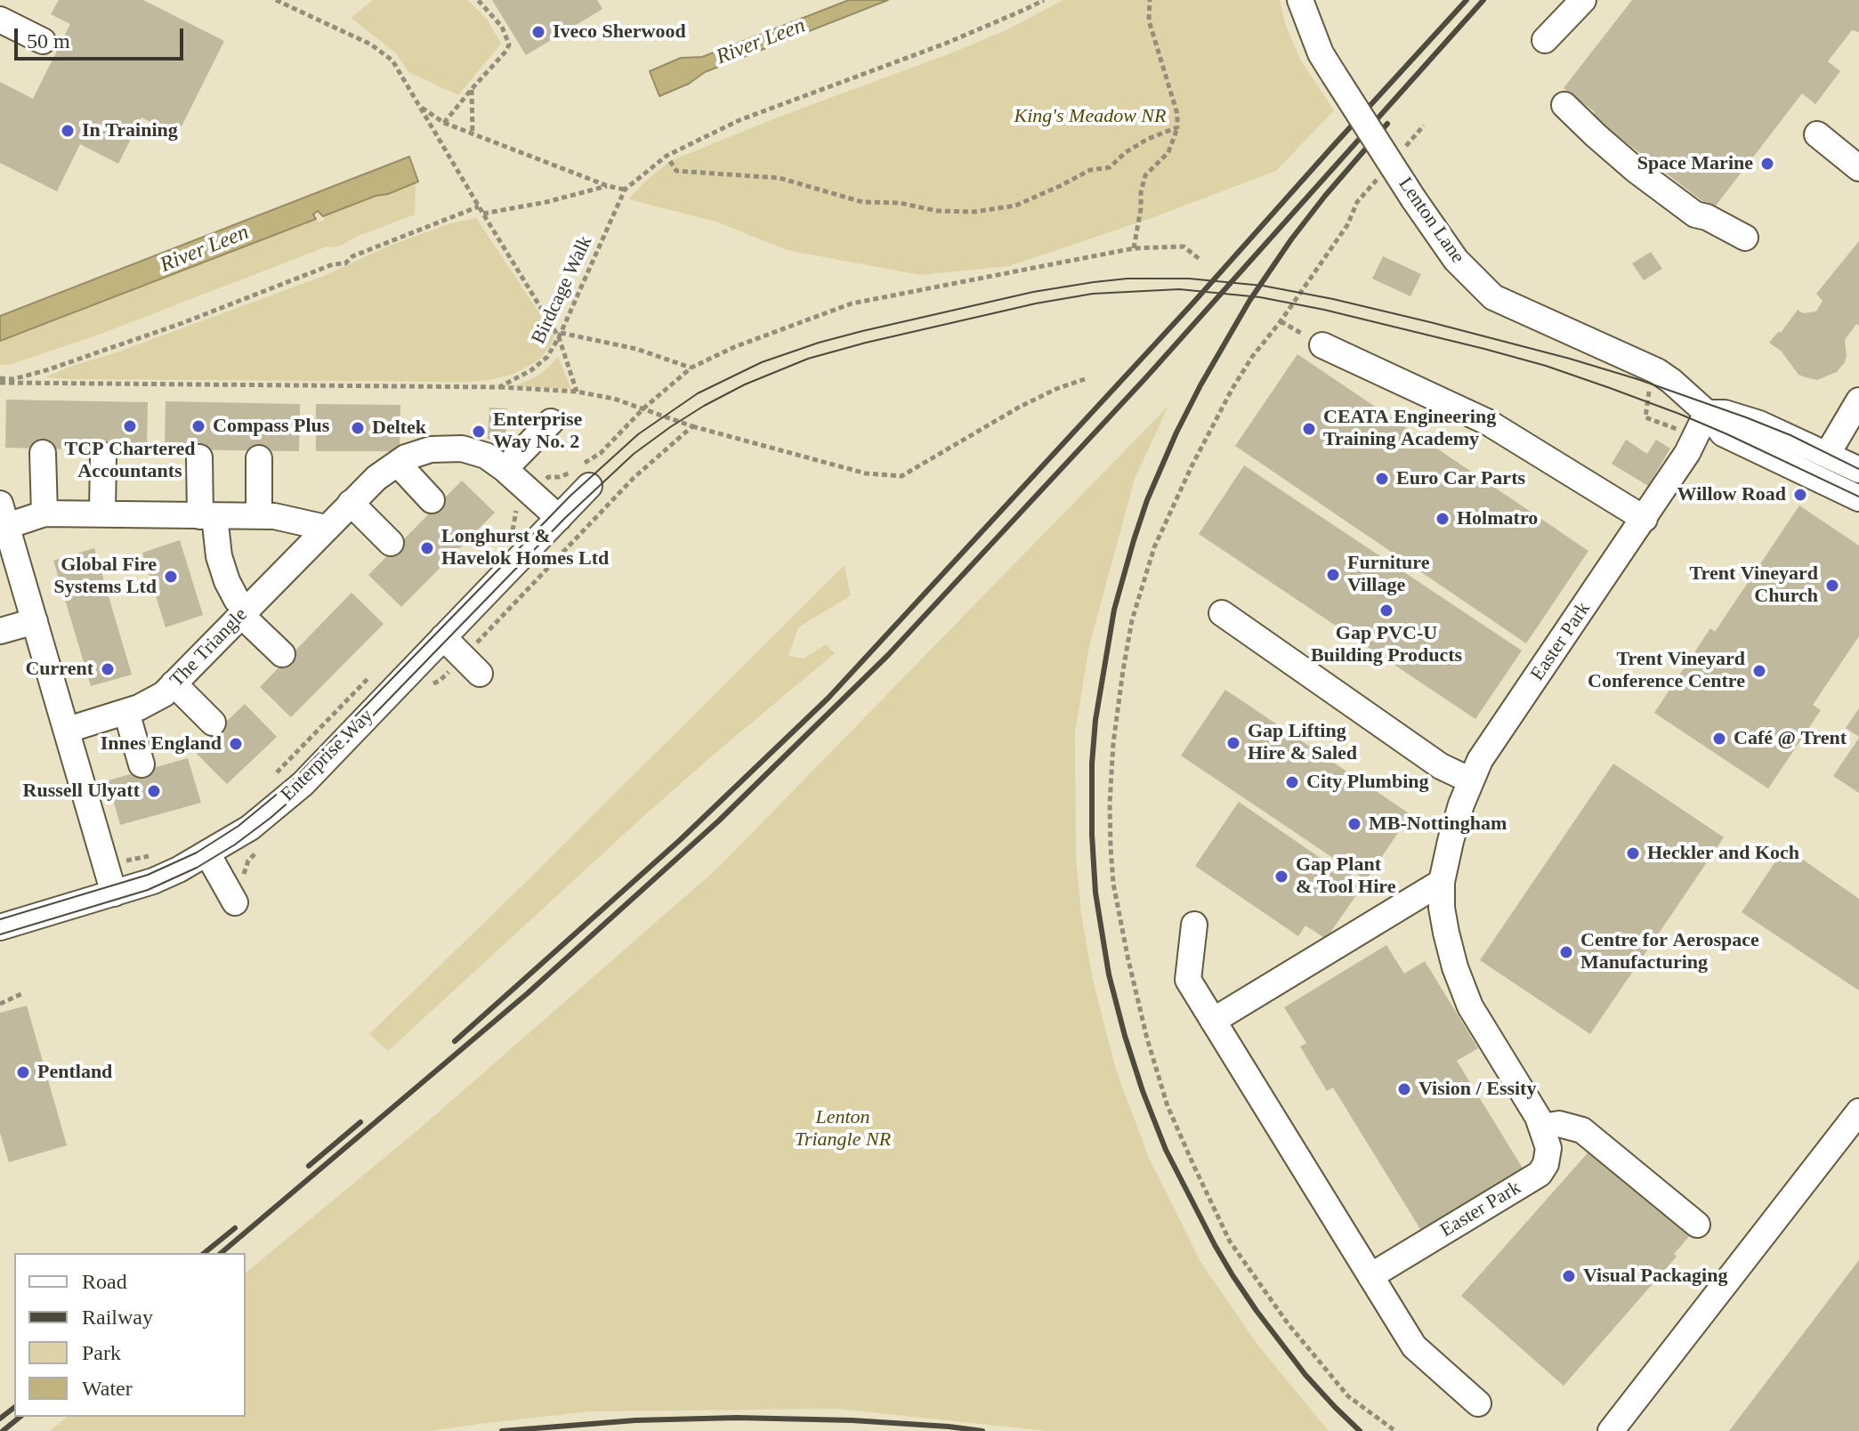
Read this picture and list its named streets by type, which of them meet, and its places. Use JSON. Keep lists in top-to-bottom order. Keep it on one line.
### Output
{"streets":{"street":["Lenton Lane","Easter Park","The Triangle","Enterprise Way"],"path":["Birdcage Walk"]},"crossings":[["Lenton Lane","Easter Park"],["The Triangle","Enterprise Way"]],"water":["River Leen"],"parks":["King's Meadow NR","Lenton Triangle NR"],"places":["Iveco Sherwood","In Training","Space Marine","TCP Chartered Accountants","Compass Plus","Deltek","CEATA Engineering Training Academy","Enterprise Way No. 2","Euro Car Parts","Willow Road","Holmatro","Longhurst & Havelok Homes Ltd","Furniture Village","Global Fire Systems Ltd","Trent Vineyard Church","Gap PVC-U Building Products","Current","Trent Vineyard Conference Centre","Café @ Trent","Gap Lifting Hire & Saled","Innes England","City Plumbing","Russell Ulyatt","MB-Nottingham","Heckler and Koch","Gap Plant & Tool Hire","Centre for Aerospace Manufacturing","Pentland","Vision / Essity","Visual Packaging"],"legend":["Road","Railway","Park","Water"],"scale_bar":"50 m"}
